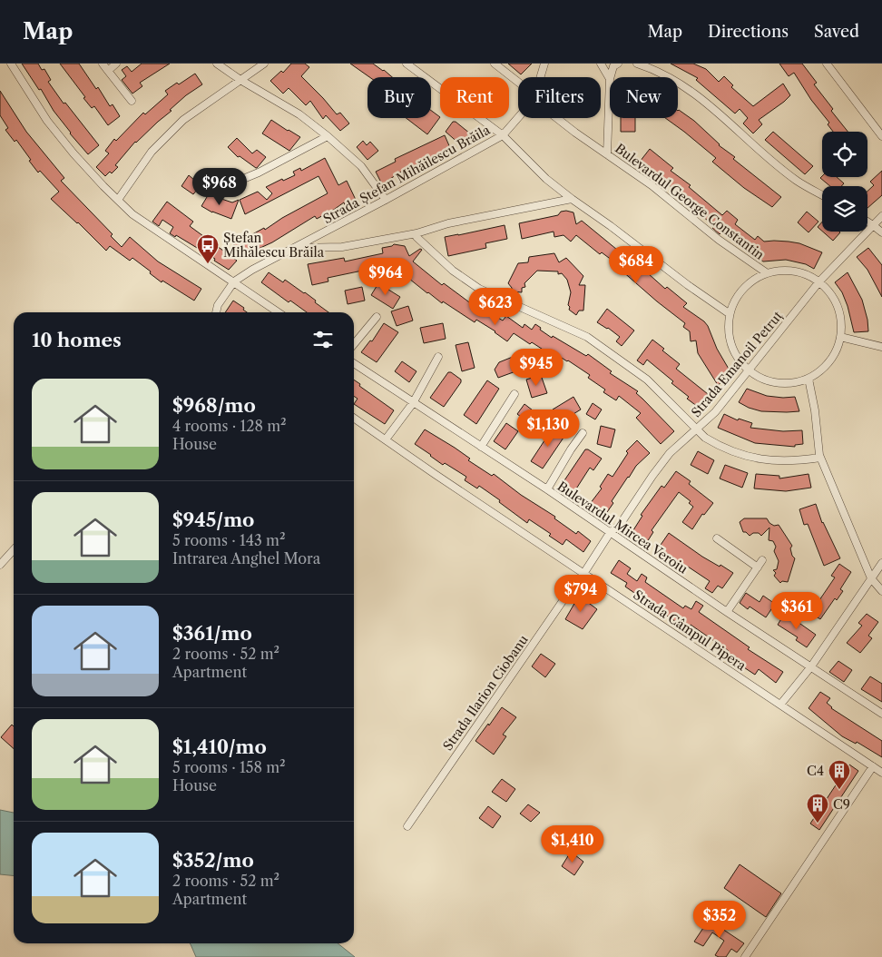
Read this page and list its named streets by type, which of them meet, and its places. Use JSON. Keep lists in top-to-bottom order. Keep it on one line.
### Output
{"streets":{"street":["Strada Ștefan Mihăilescu Brăila","Bulevardul George Constantin","Strada Emanoil Petruț","Bulevardul Mircea Veroiu","Strada Câmpul Pipera","Strada Ilarion Ciobanu"]},"crossings":[["Strada Emanoil Petruț","Bulevardul Mircea Veroiu"],["Strada Emanoil Petruț","Strada Câmpul Pipera"],["Strada Emanoil Petruț","Strada Ilarion Ciobanu"],["Strada Câmpul Pipera","Strada Ilarion Ciobanu"]],"places":{"bus stop":["Ștefan Mihălescu Brăila"],"building":["C4","C9"]},"page":{"header":"Map","nav":["Map","Directions","Saved"],"chip":["Buy","Rent","Filters","New"],"price":["$968","$684","$964","$623","$945","$1,130","$794","$361","$1,410","$352"],"heading":"10 homes","list":[{"name":"$968/mo","note":"4 rooms · 128 m² · House"},{"name":"$945/mo","note":"5 rooms · 143 m² · Intrarea Anghel Mora"},{"name":"$361/mo","note":"2 rooms · 52 m² · Apartment"},{"name":"$1,410/mo","note":"5 rooms · 158 m² · House"},{"name":"$352/mo","note":"2 rooms · 52 m² · Apartment"}]}}
